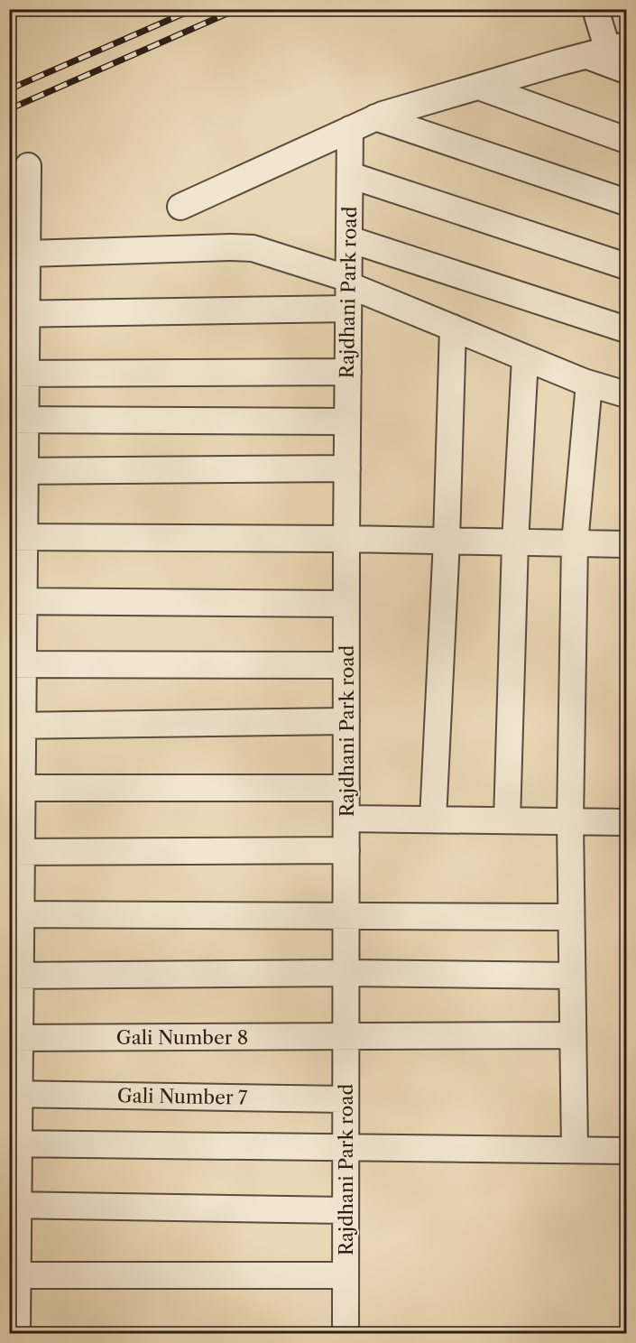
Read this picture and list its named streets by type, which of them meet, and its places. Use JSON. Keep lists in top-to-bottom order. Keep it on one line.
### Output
{"streets":{"street":["Rajdhani Park road","Gali Number 8","Gali Number 7"]},"crossings":[["Rajdhani Park road","Gali Number 8"],["Rajdhani Park road","Gali Number 7"]]}
